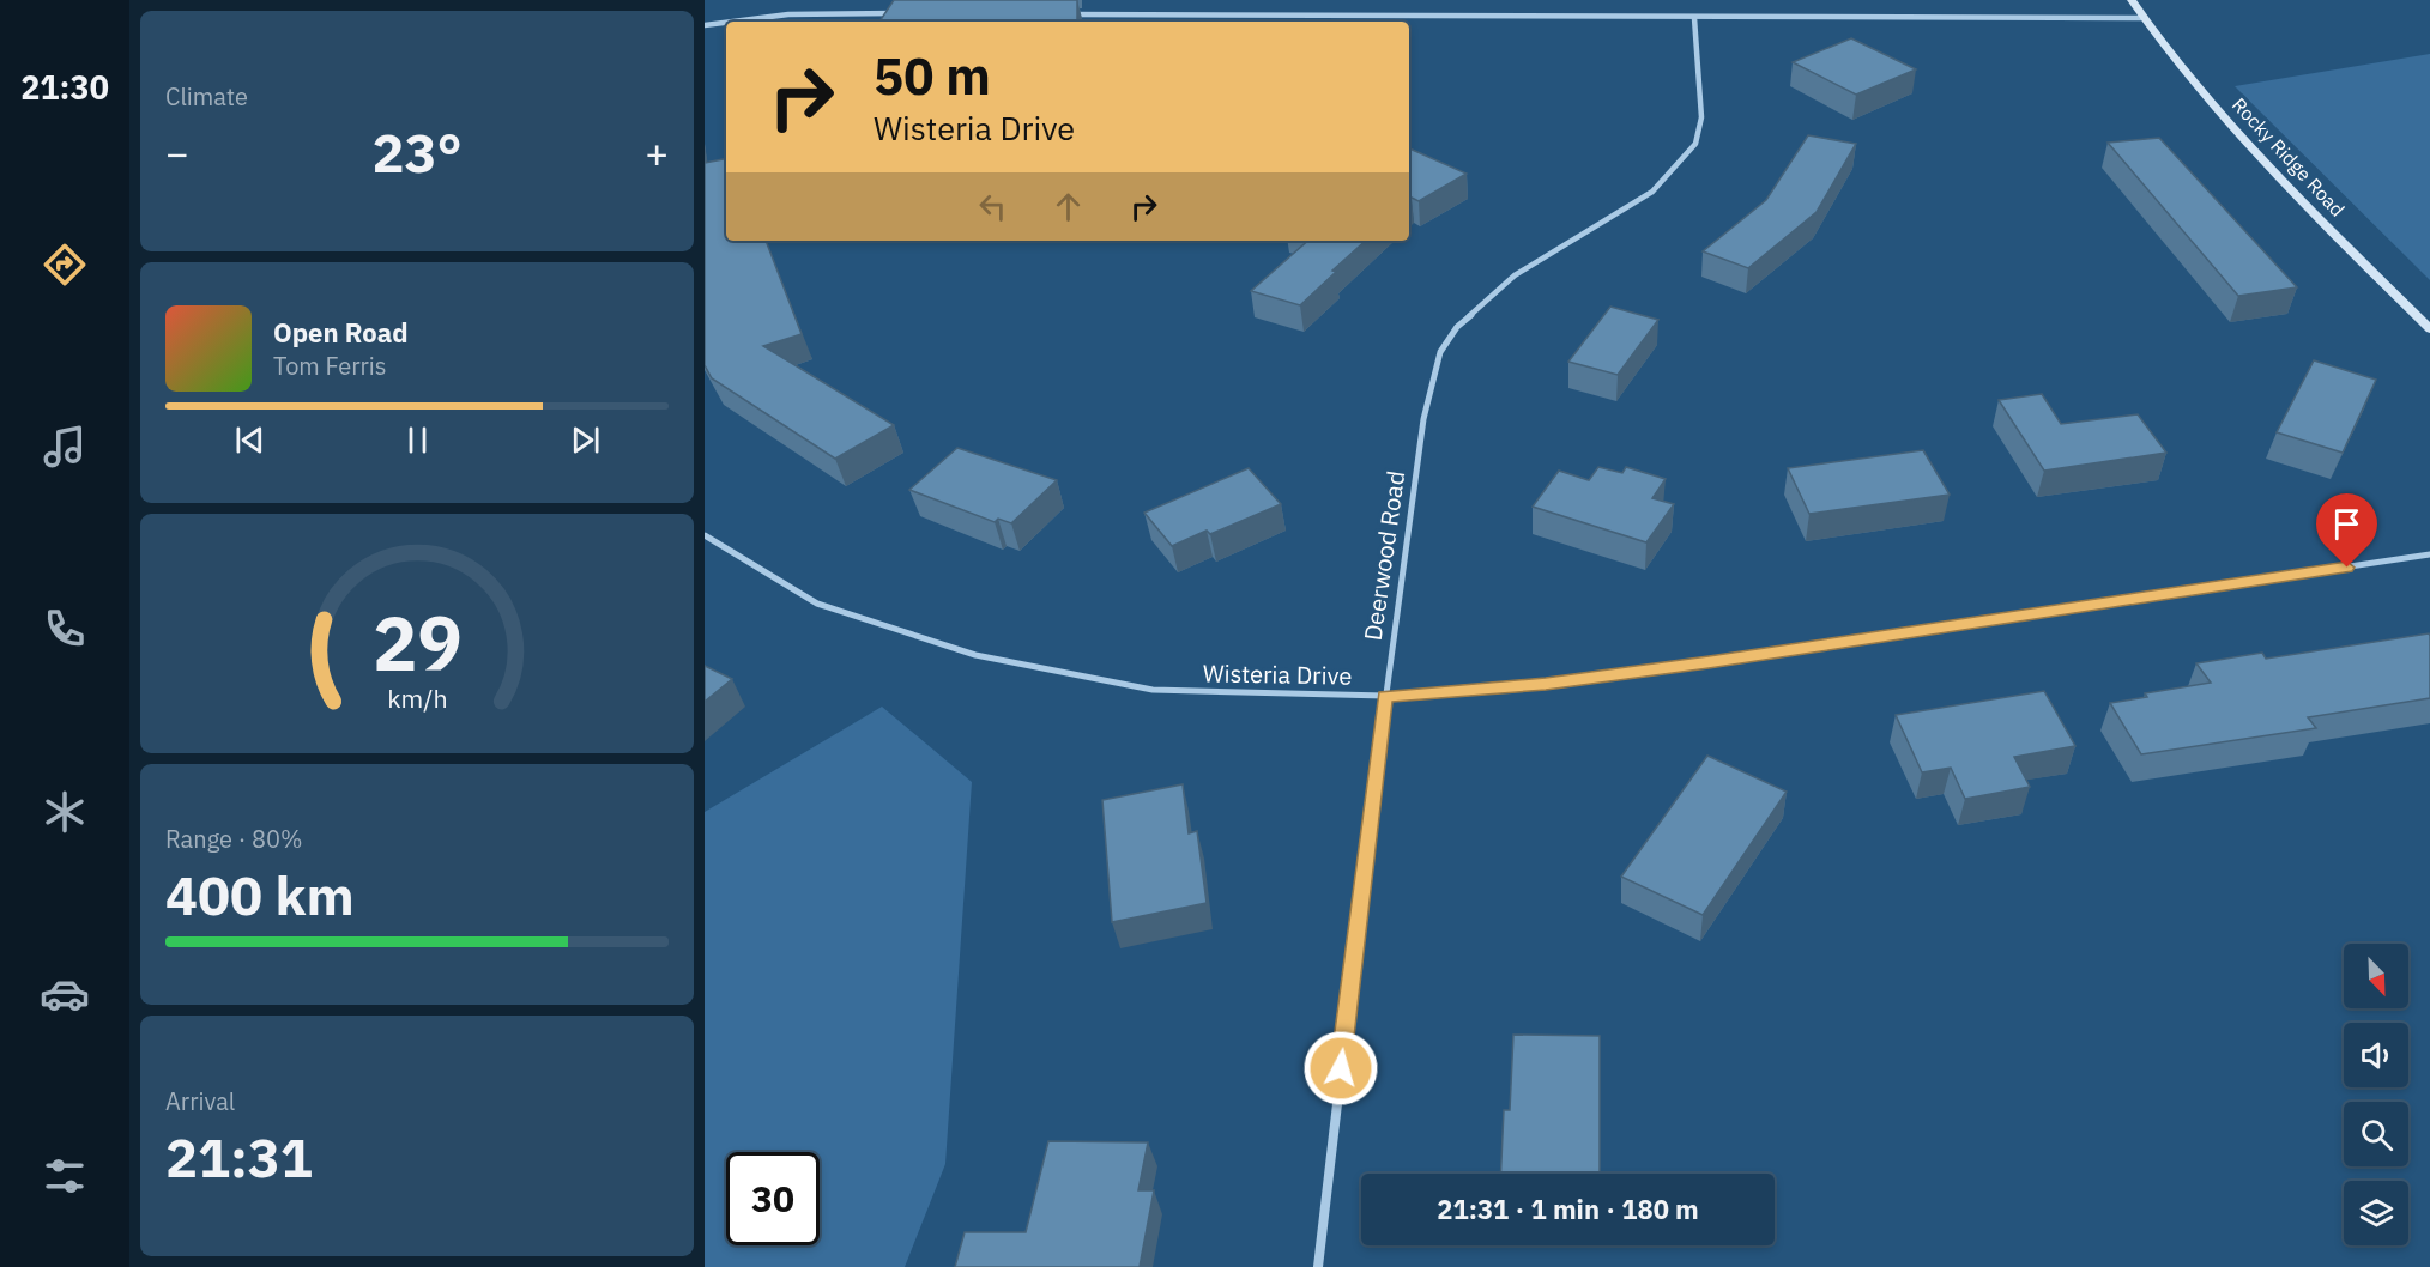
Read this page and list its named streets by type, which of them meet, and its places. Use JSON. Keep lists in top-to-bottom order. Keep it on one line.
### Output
{"streets":{"main road":["Rocky Ridge Road"],"street":["Deerwood Road","Wisteria Drive"]},"crossings":[["Deerwood Road","Wisteria Drive"]],"north":"bottom right","page":{"tabs":"21:30","tile":["Climate",["Range · 80%","400 km"],["Arrival","21:31"]],"turn":["50 m","Wisteria Drive"],"heat":["−","23°","+"],"song":["Open Road","Tom Ferris"],"limit":"30","trip":"21:31 · 1 min · 180 m","gauge":["29","km/h"]}}
